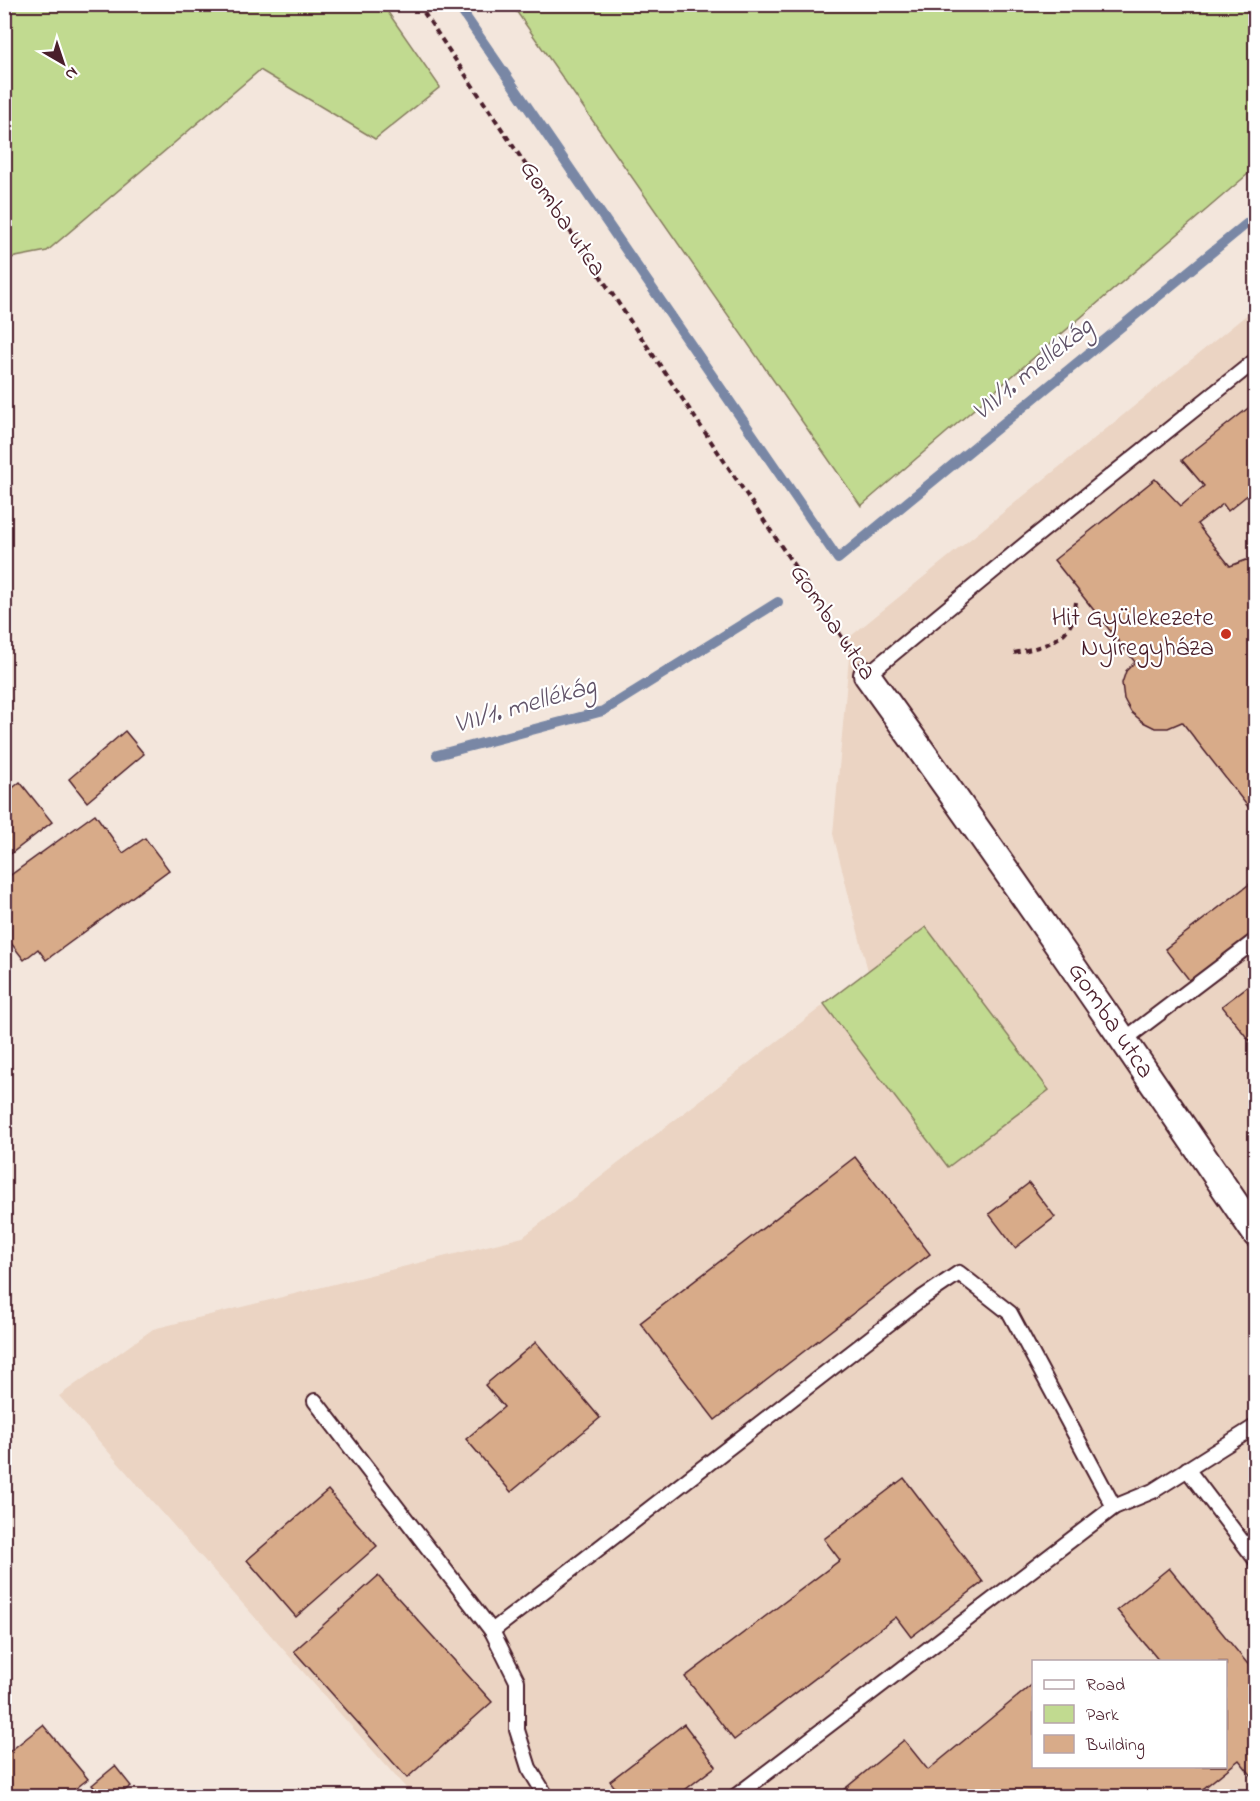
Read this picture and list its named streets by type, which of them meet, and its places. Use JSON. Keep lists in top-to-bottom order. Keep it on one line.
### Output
{"streets":{"street":["Gomba utca"]},"water":["VII/1. mellékág"],"places":["Hit Gyülekezete Nyíregyháza"],"legend":["Road","Park","Building"],"north":"bottom right"}
